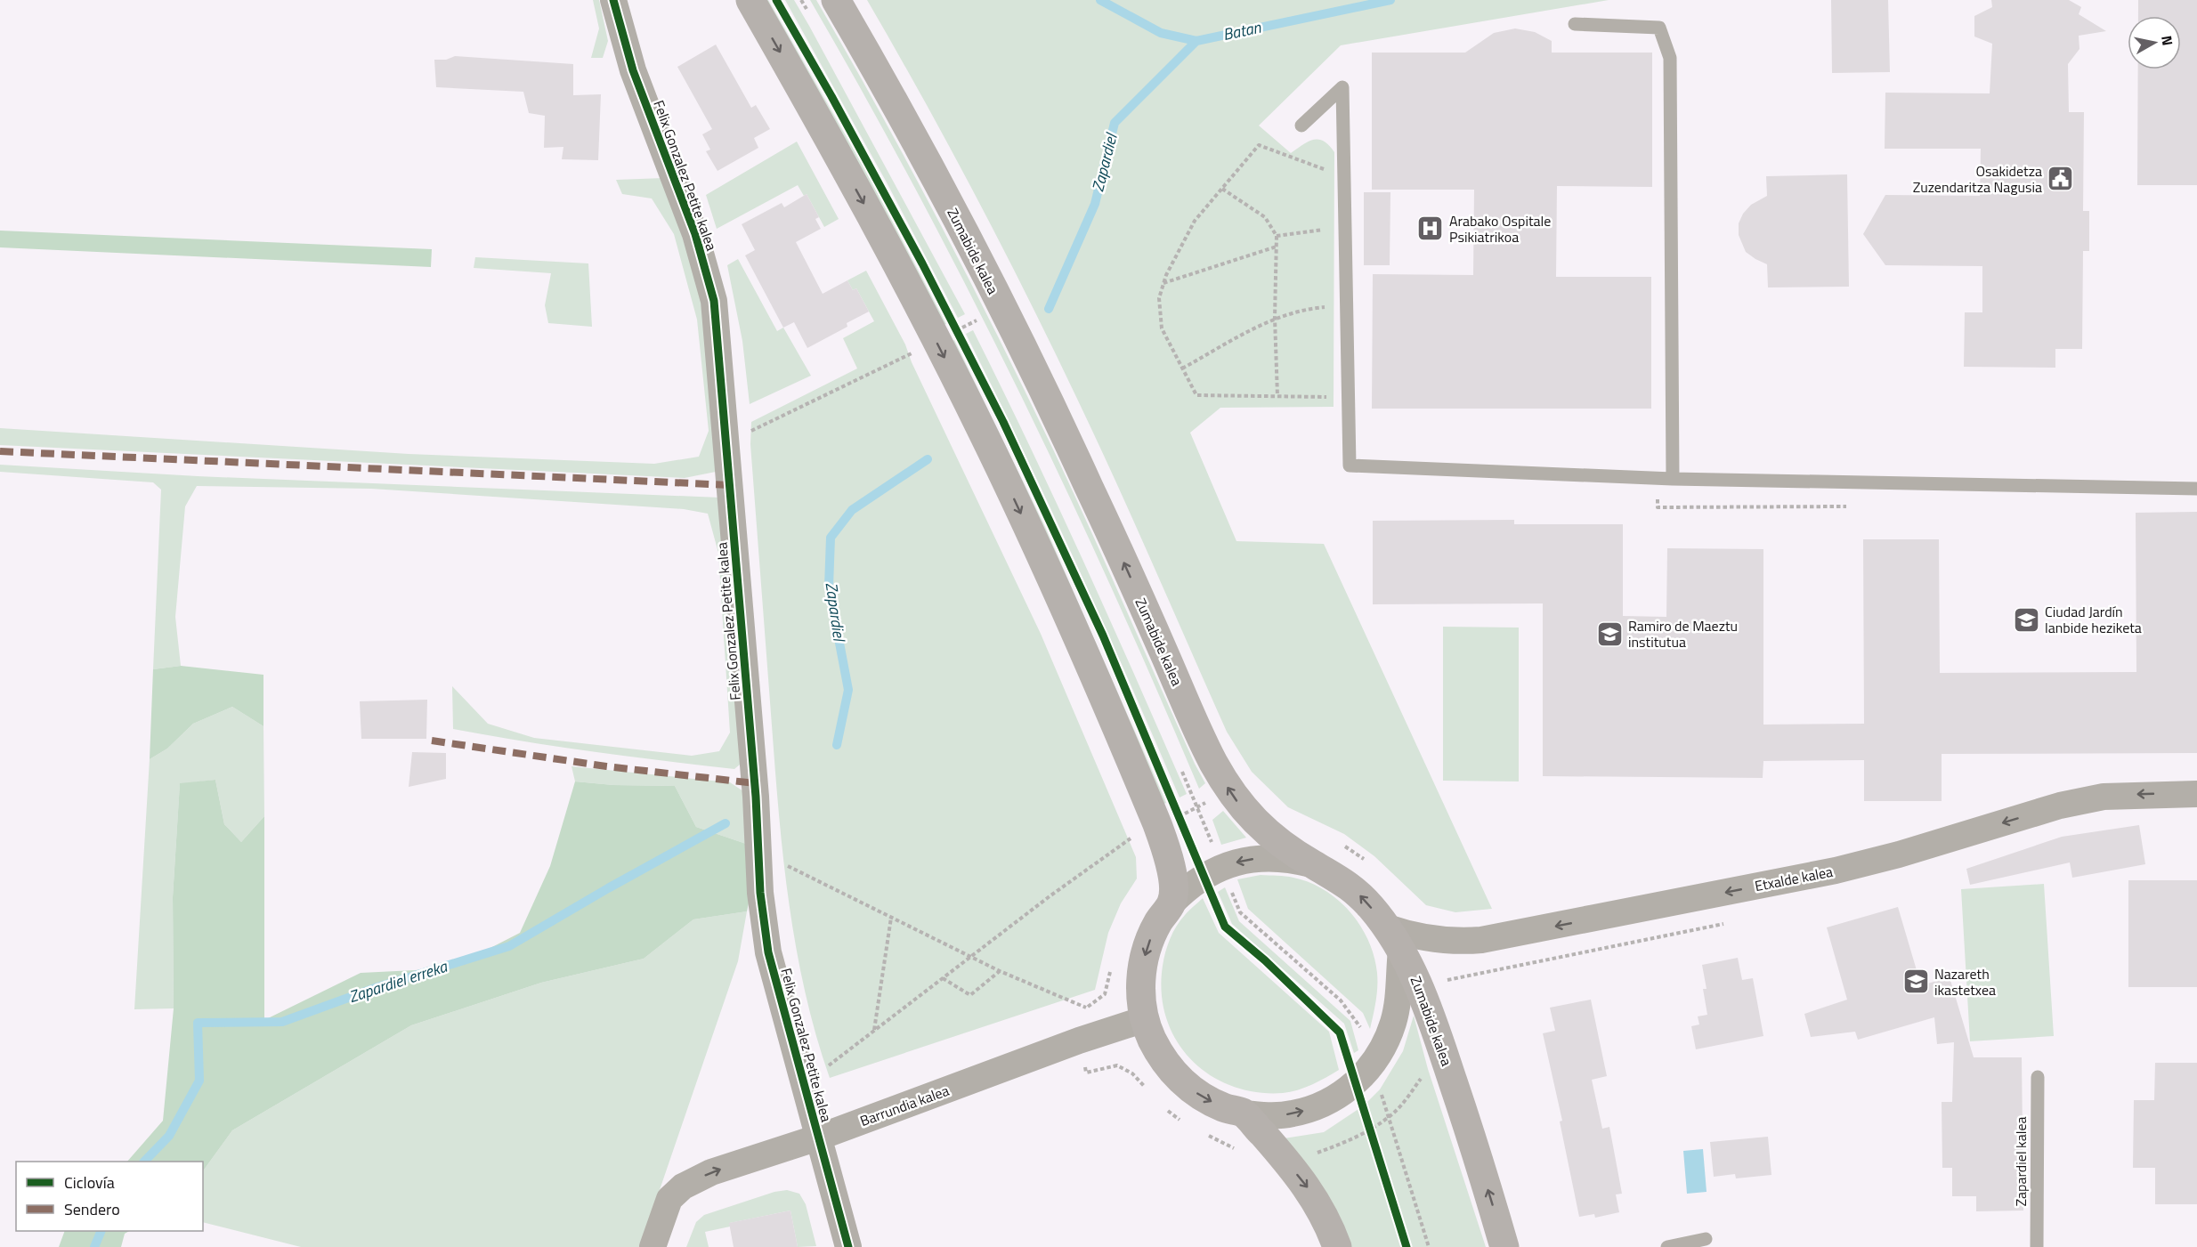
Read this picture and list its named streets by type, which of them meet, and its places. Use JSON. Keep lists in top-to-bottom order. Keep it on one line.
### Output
{"streets":{"main road":["Zumabide kalea"],"street":["Felix Gonzalez Petite kalea","Etxalde kalea","Barrundia kalea"],"lane":["Zapardiel kalea"]},"crossings":[["Felix Gonzalez Petite kalea","Barrundia kalea"],["Zumabide kalea","Etxalde kalea"]],"one_way":["Etxalde kalea","Barrundia kalea"],"water":["Batan","Zapardiel","Zapardiel erreka"],"places":{"public building":["Osakidetza Zuzendaritza Nagusia"],"hospital":["Arabako Ospitale Psikiatrikoa"],"school or university":["Ciudad Jardín lanbide heziketa","Ramiro de Maeztu institutua","Nazareth ikastetxea"]},"legend":["Ciclovía","Sendero"],"north":"right"}
